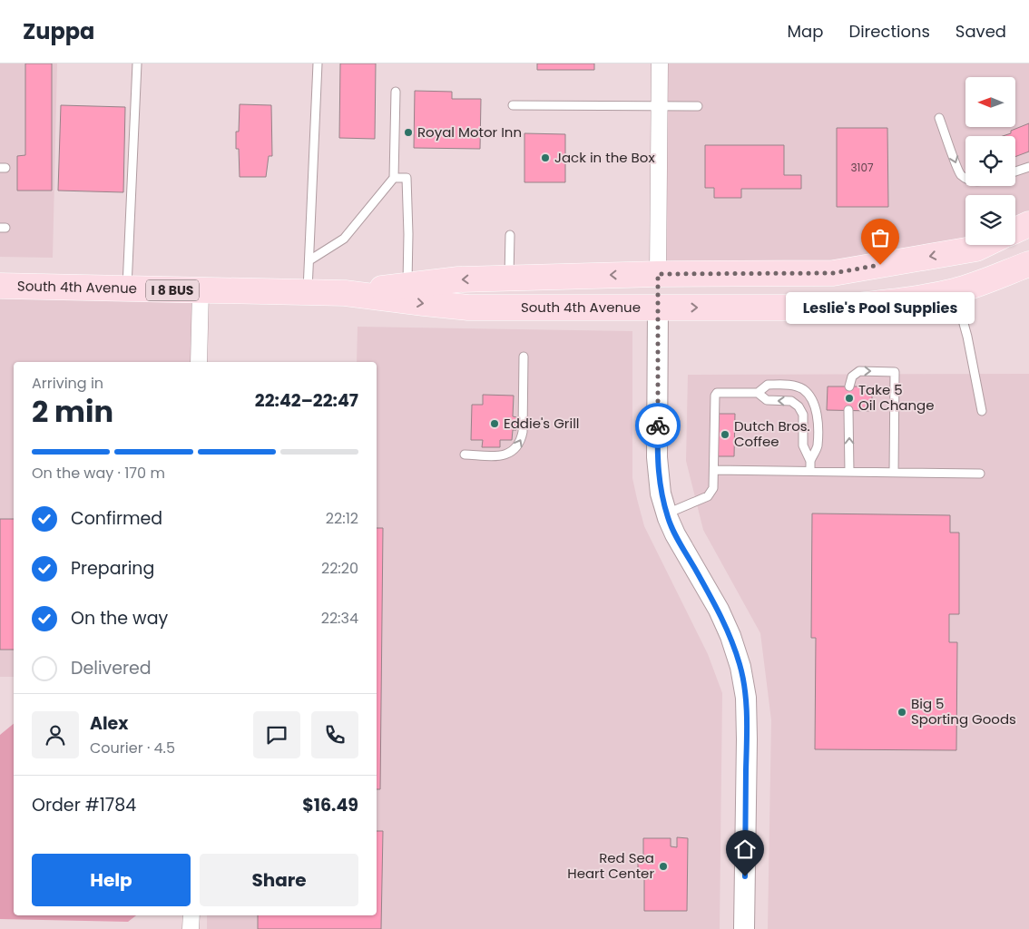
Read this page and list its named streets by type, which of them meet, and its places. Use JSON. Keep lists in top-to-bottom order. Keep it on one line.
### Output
{"streets":{"main road":["South 4th Avenue","I 8 BUS"]},"places":["Royal Motor Inn","Jack in the Box","Leslie's Pool Supplies","Take 5 Oil Change","Eddie's Grill","Dutch Bros. Coffee","Big 5 Sporting Goods","Red Sea Heart Center"],"house_numbers":["3107"],"north":"left","page":{"header":"Zuppa","nav":["Map","Directions","Saved"],"bubble":"Leslie's Pool Supplies","heading":["2 min","Arriving in","22:42–22:47"],"panel":["Alex","Courier · 4.5","Order #1784","$16.49"],"bar":"On the way · 170 m","list":[["Confirmed","22:12"],["Preparing","22:20"],["On the way","22:34"],"Delivered"],"buttons":["Help","Share"]}}
